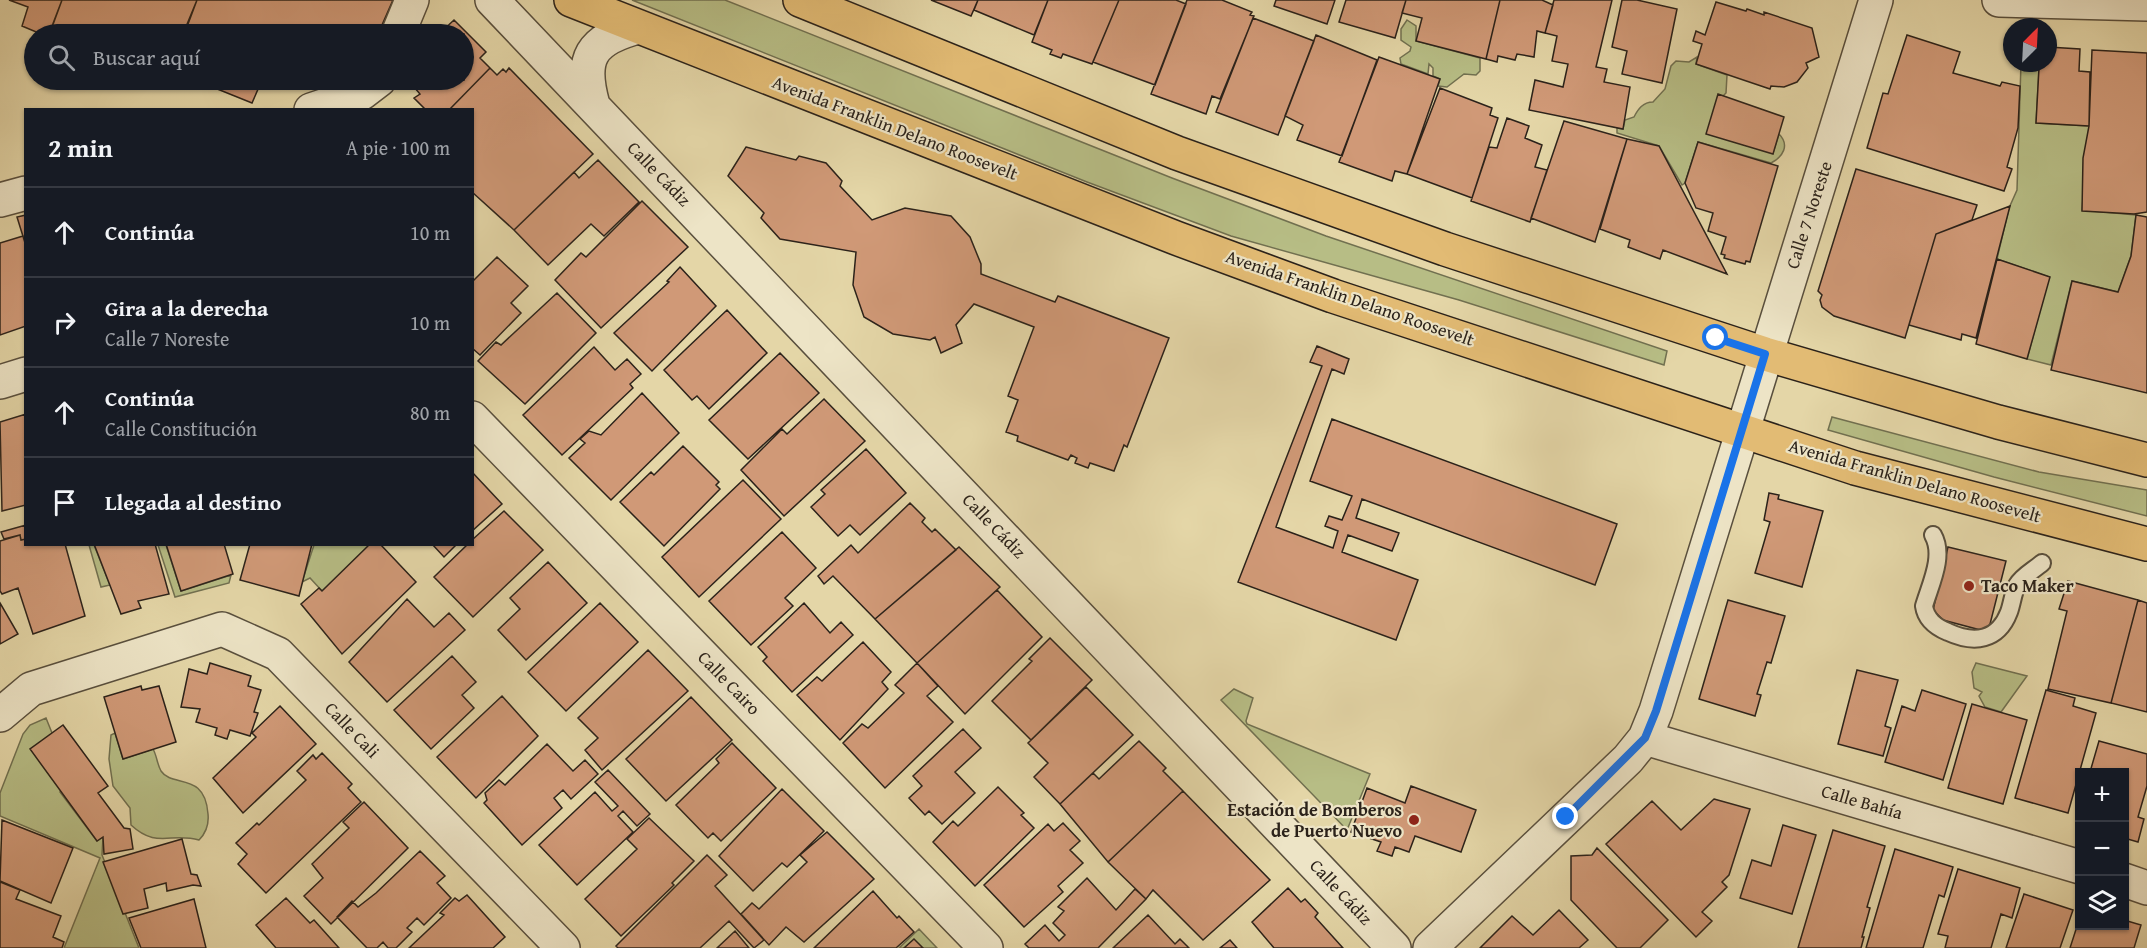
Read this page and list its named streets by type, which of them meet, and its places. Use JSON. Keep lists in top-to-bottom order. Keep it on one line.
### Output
{"streets":{"main road":["Avenida Franklin Delano Roosevelt"],"street":["Calle Cádiz","Calle 7 Noreste","Calle Cairo","Calle Cali","Calle Bahía"]},"crossings":[["Avenida Franklin Delano Roosevelt","Calle Cádiz"],["Avenida Franklin Delano Roosevelt","Calle 7 Noreste"],["Calle 7 Noreste","Calle Bahía"]],"places":["Taco Maker","Estación de Bomberos de Puerto Nuevo"],"north":"top right","page":{"search":"Buscar aquí","heading":["2 min","A pie · 100 m"],"list":[["Continúa","10 m"],["Gira a la derecha","Calle 7 Noreste","10 m"],["Continúa","Calle Constitución","80 m"],"Llegada al destino"],"map_buttons":["+","−"]}}
